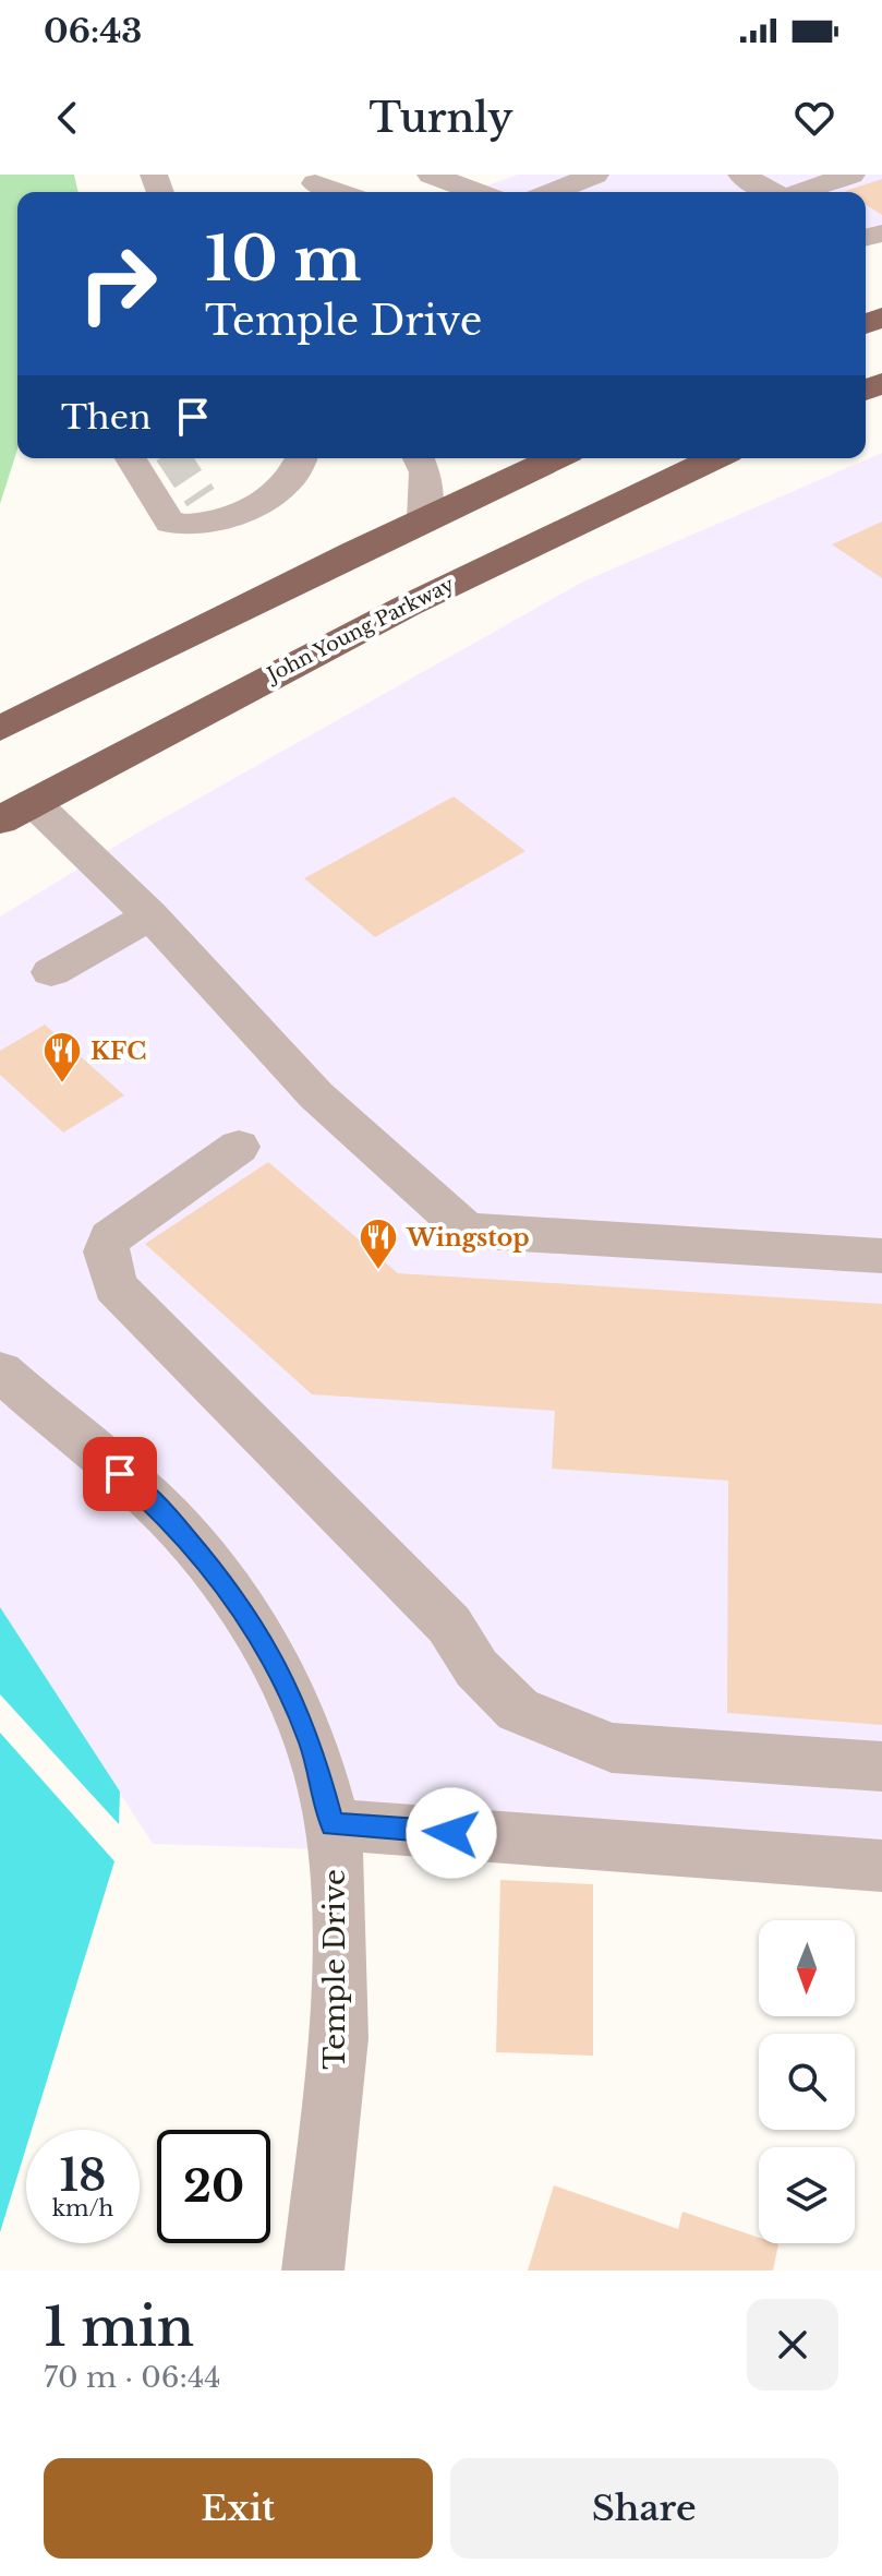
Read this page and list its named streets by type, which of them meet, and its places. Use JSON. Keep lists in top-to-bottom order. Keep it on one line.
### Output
{"streets":{"highway":["John Young Parkway"],"street":["Temple Drive"]},"places":{"restaurant":["KFC","Wingstop"]},"north":"bottom","page":{"status":"06:43","header":"Turnly","turn":["10 m","Temple Drive"],"then":"Then","speed":"18 km/h","limit":"20","heading":["1 min","70 m · 06:44"],"buttons":["Exit","Share"]}}
